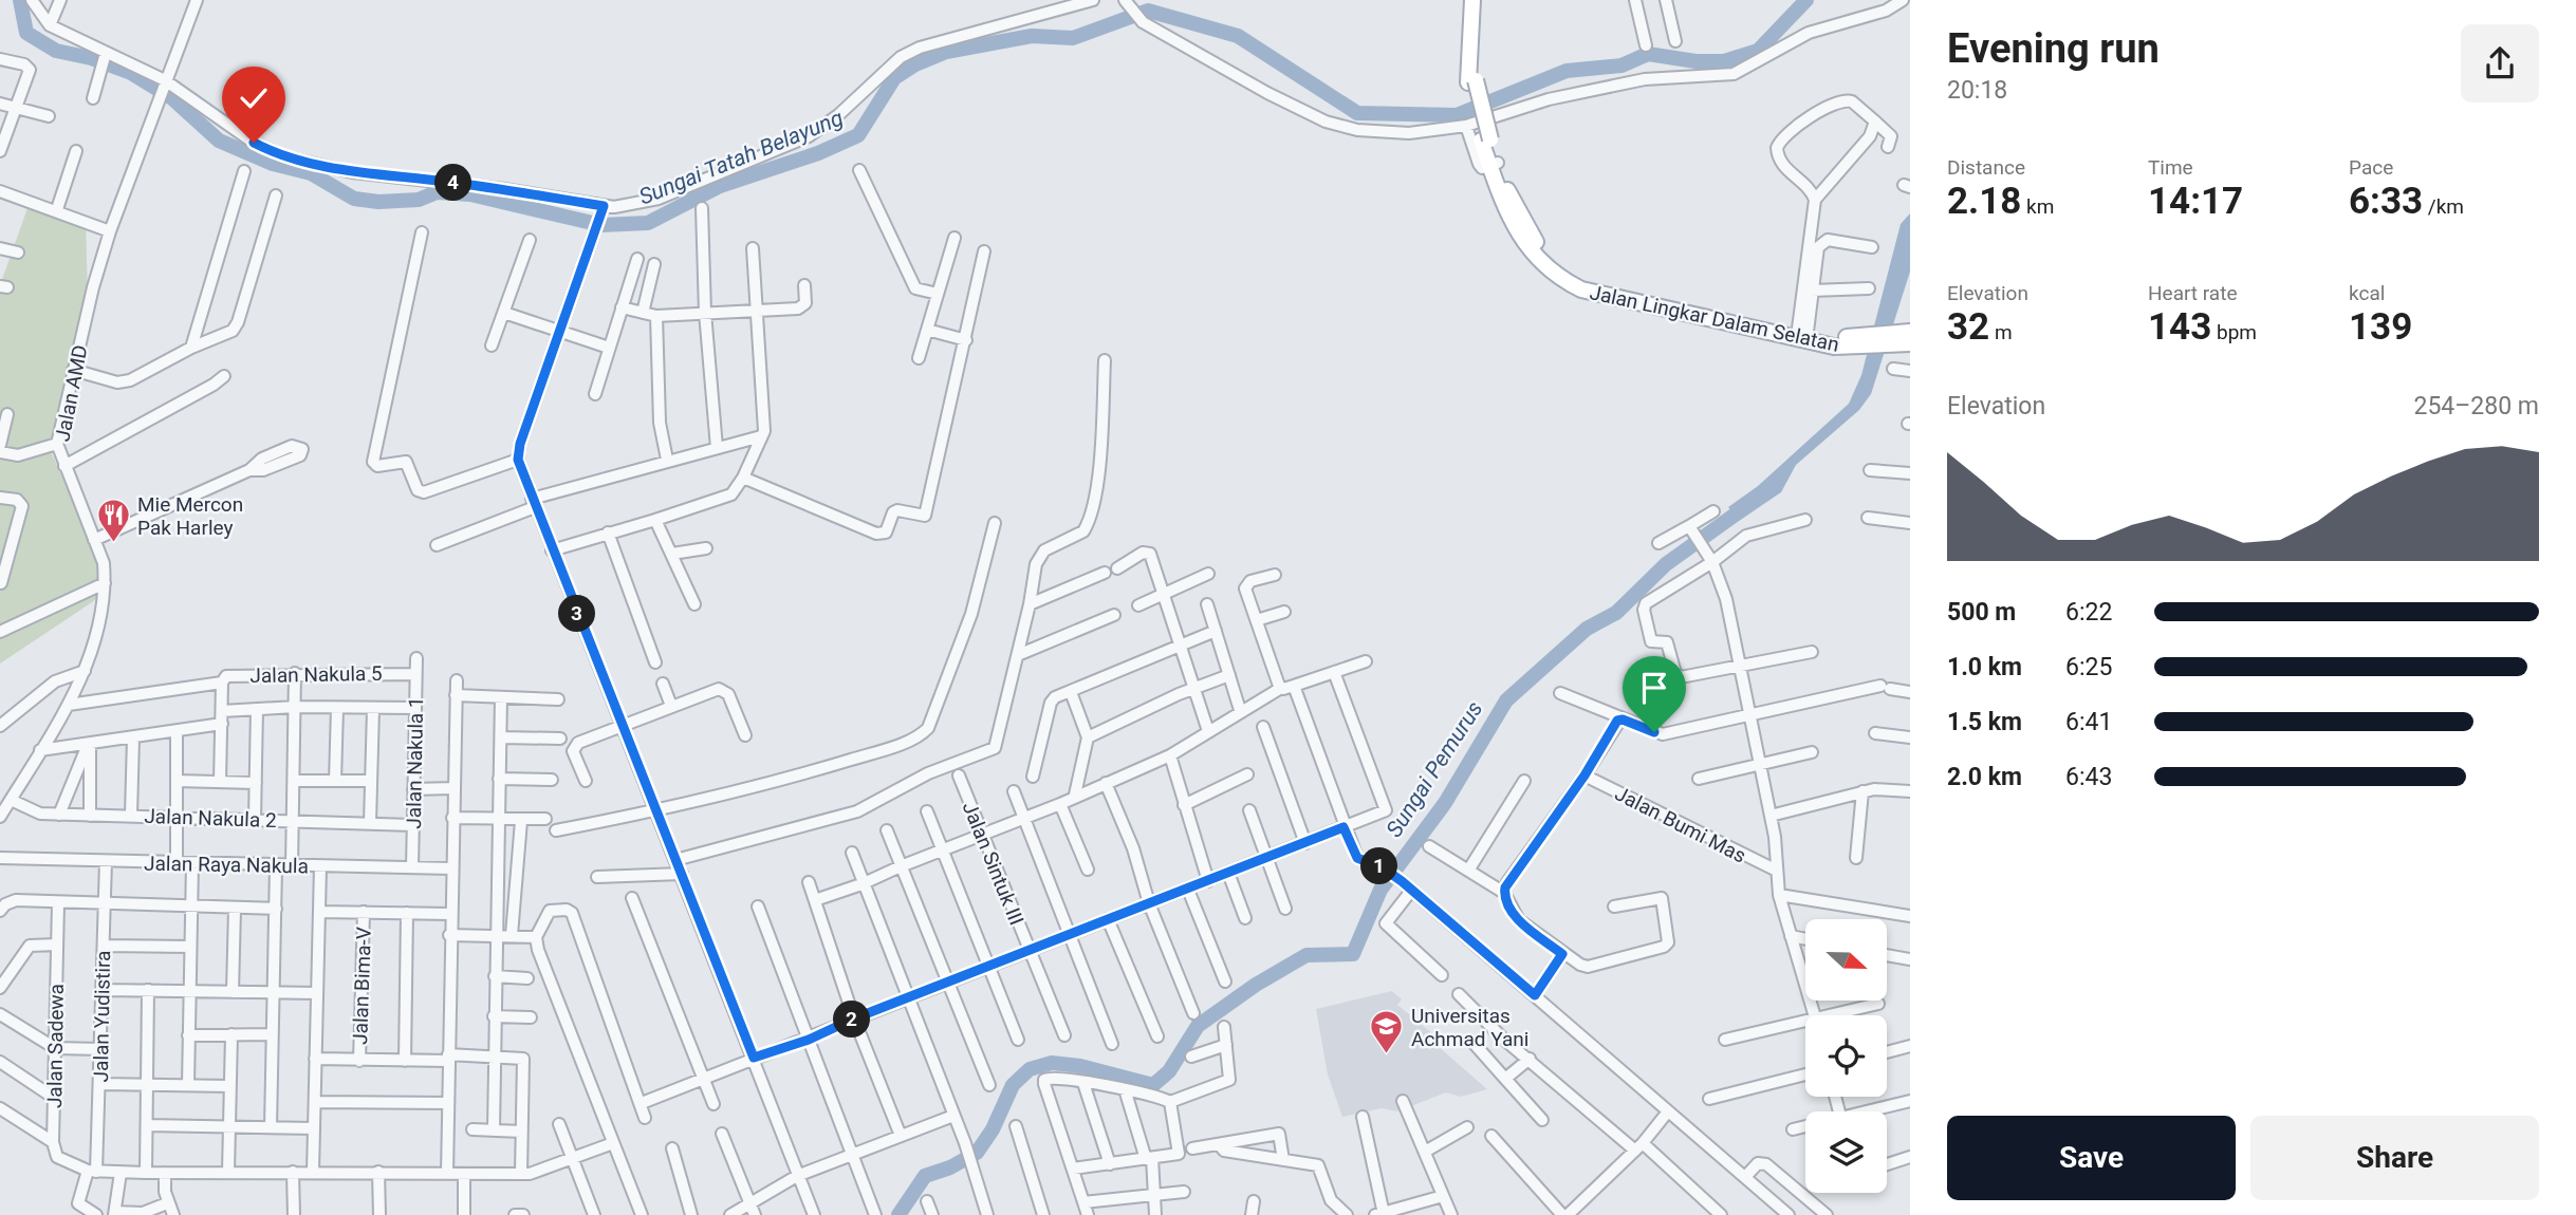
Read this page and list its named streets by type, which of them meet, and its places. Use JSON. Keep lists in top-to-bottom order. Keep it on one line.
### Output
{"streets":{"main road":["Jalan Lingkar Dalam Selatan"],"street":["Jalan AMD","Jalan Nakula 5","Jalan Nakula 1","Jalan Nakula 2","Jalan Bumi Mas","Jalan Sintuk III","Jalan Raya Nakula","Jalan Bima-V","Jalan Yudistira","Jalan Sadewa"]},"crossings":[["Jalan AMD","Jalan Nakula 2"],["Jalan Nakula 5","Jalan Nakula 1"],["Jalan Nakula 1","Jalan Nakula 2"],["Jalan Nakula 1","Jalan Raya Nakula"],["Jalan Raya Nakula","Jalan Yudistira"]],"water":["Sungai Tatah Belayung","Sungai Pemurus"],"places":{"restaurant":["Mie Mercon Pak Harley"],"school or university":["Universitas Achmad Yani"]},"north":"right","page":{"heading":["Evening run","20:18"],"stats":[["Distance","2.18 km"],["Time","14:17"],["Pace","6:33 /km"],["Elevation","32 m"],["Heart rate","143 bpm"],["kcal","139"]],"pins":["4","3","1","2"],"chart":["Elevation","254–280 m"],"list":[{"name":"500 m","note":"6:22"},{"name":"1.0 km","note":"6:25"},{"name":"1.5 km","note":"6:41"},{"name":"2.0 km","note":"6:43"}],"buttons":["Save","Share"]}}
